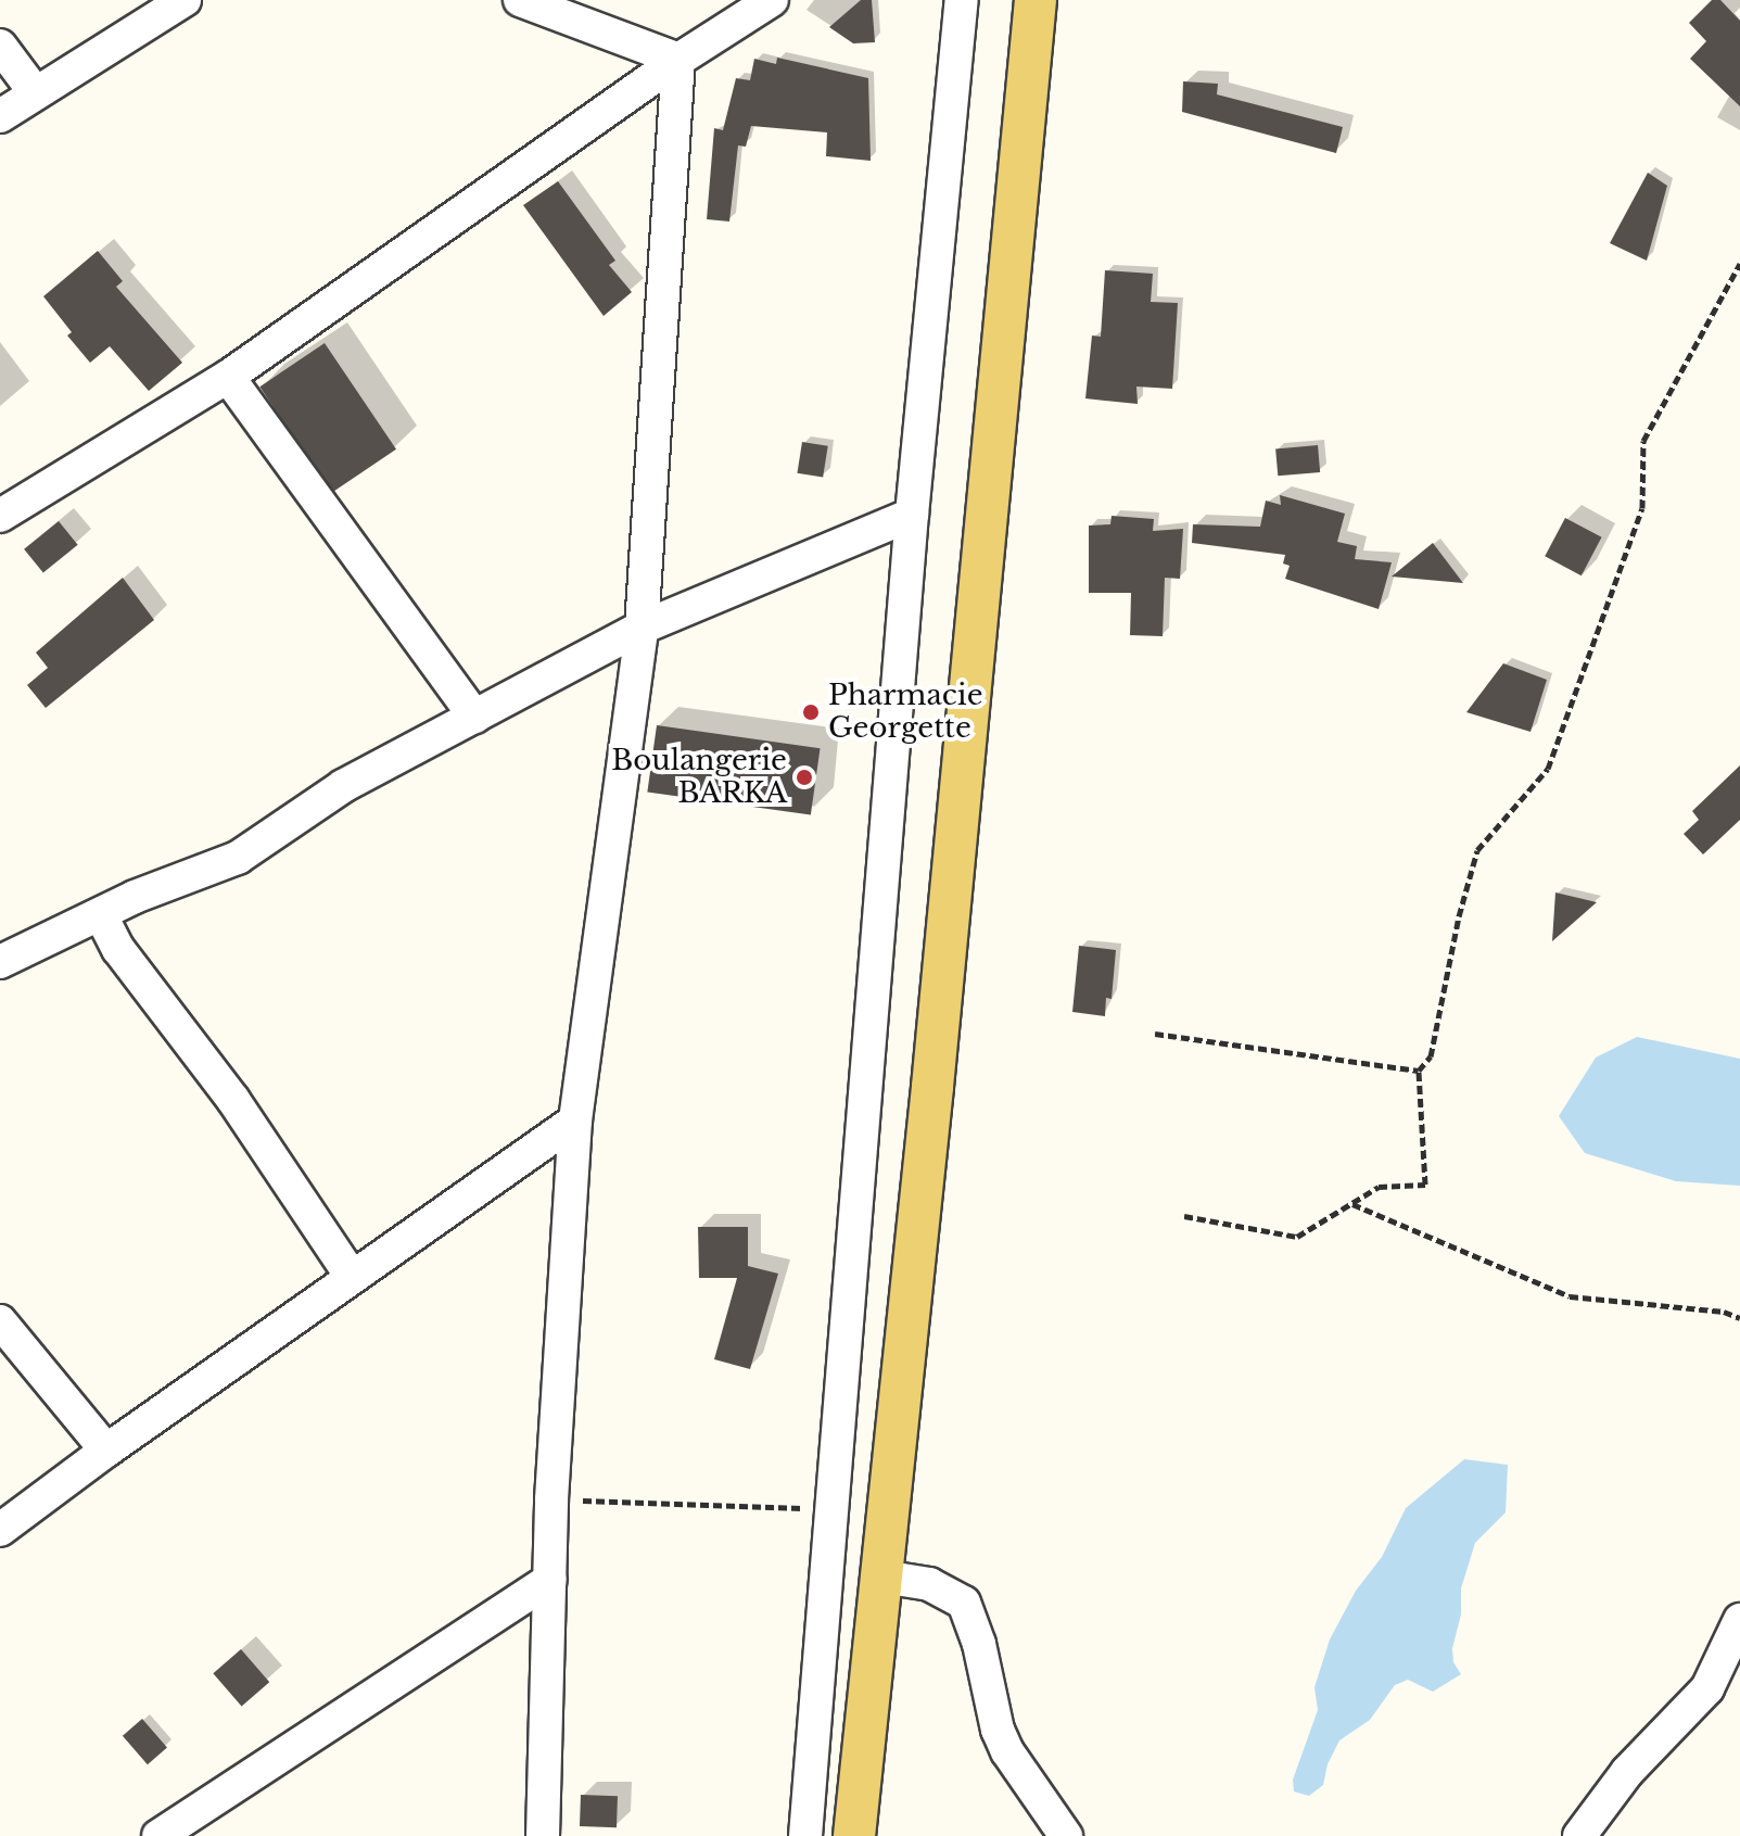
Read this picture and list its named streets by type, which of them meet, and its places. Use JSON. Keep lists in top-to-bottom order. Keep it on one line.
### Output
{"places":["Pharmacie Georgette","Boulangerie BARKA"]}
